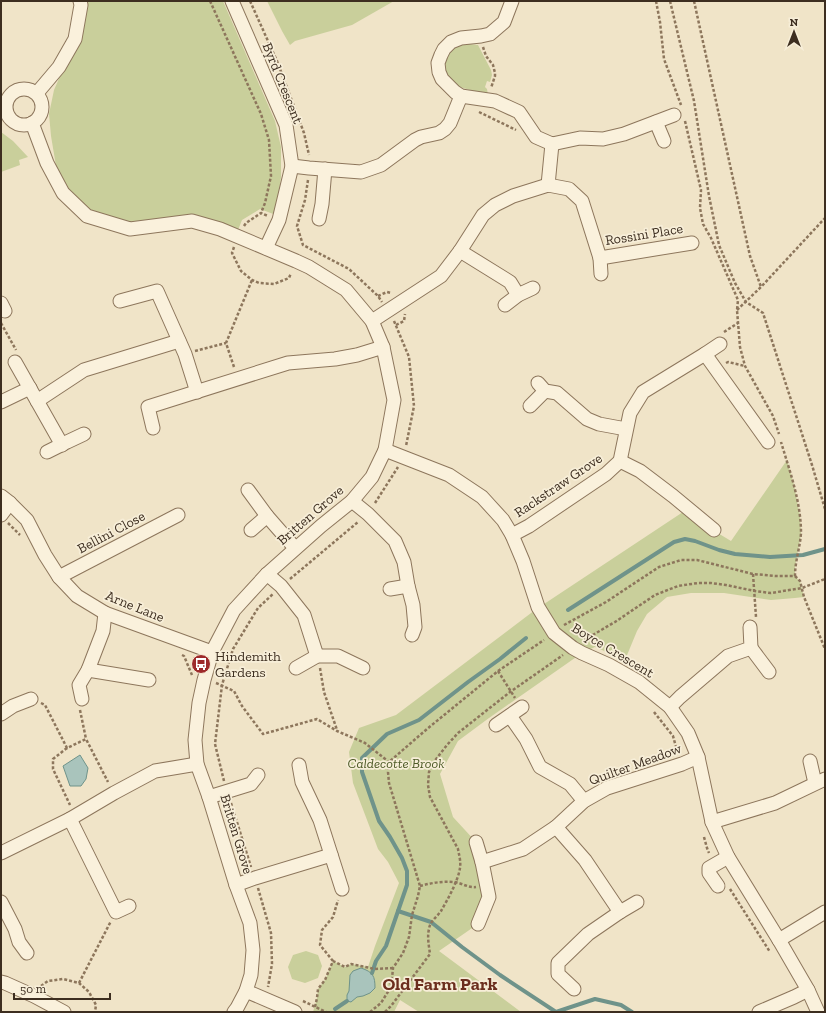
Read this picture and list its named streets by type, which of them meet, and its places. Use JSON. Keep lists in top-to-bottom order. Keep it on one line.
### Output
{"streets":{"street":["Byrd Crescent","Rossini Place","Rackstraw Grove","Britten Grove","Bellini Close","Arne Lane","Boyce Crescent","Quilter Meadow"]},"crossings":[["Byrd Crescent","Britten Grove"],["Rossini Place","Britten Grove"],["Rackstraw Grove","Boyce Crescent"],["Britten Grove","Arne Lane"],["Britten Grove","Boyce Crescent"],["Bellini Close","Arne Lane"],["Boyce Crescent","Quilter Meadow"]],"districts":["Old Farm Park"],"parks":["Caldecotte Brook"],"places":{"bus stop":["Hindemith Gardens"]},"scale_bar":"50 m","north":"top"}
